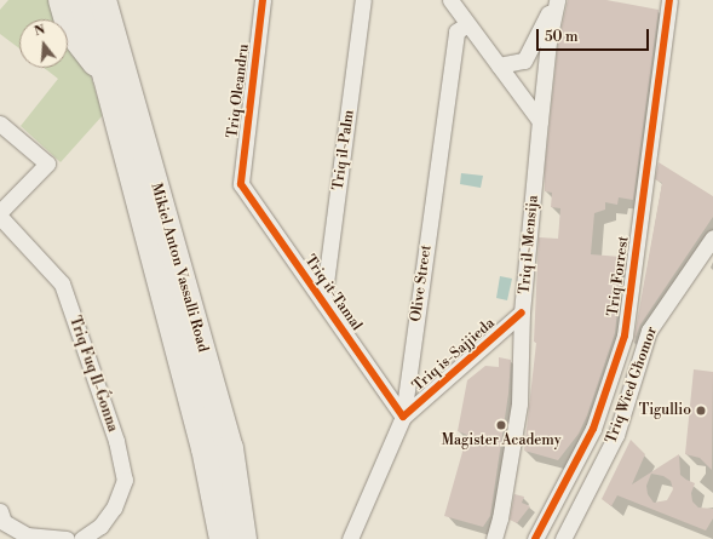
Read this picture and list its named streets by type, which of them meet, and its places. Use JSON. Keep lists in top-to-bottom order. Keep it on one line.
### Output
{"streets":{"highway":["Mikiel Anton Vassalli Road"],"street":["Triq Oleandru","Triq il-Palm","Triq il-Mensija","Triq Forrest","Olive Street","Triq it-Tamal","Triq is-Sajjieda","Triq Fuq Il-Ǵonna","Triq Wied Għomor"]},"crossings":[["Triq Oleandru","Triq it-Tamal"],["Triq il-Palm","Triq it-Tamal"],["Triq il-Mensija","Triq is-Sajjieda"],["Olive Street","Triq it-Tamal"],["Olive Street","Triq is-Sajjieda"],["Triq it-Tamal","Triq is-Sajjieda"]],"places":["Tigullio","Magister Academy"],"scale_bar":"50 m","north":"top"}
